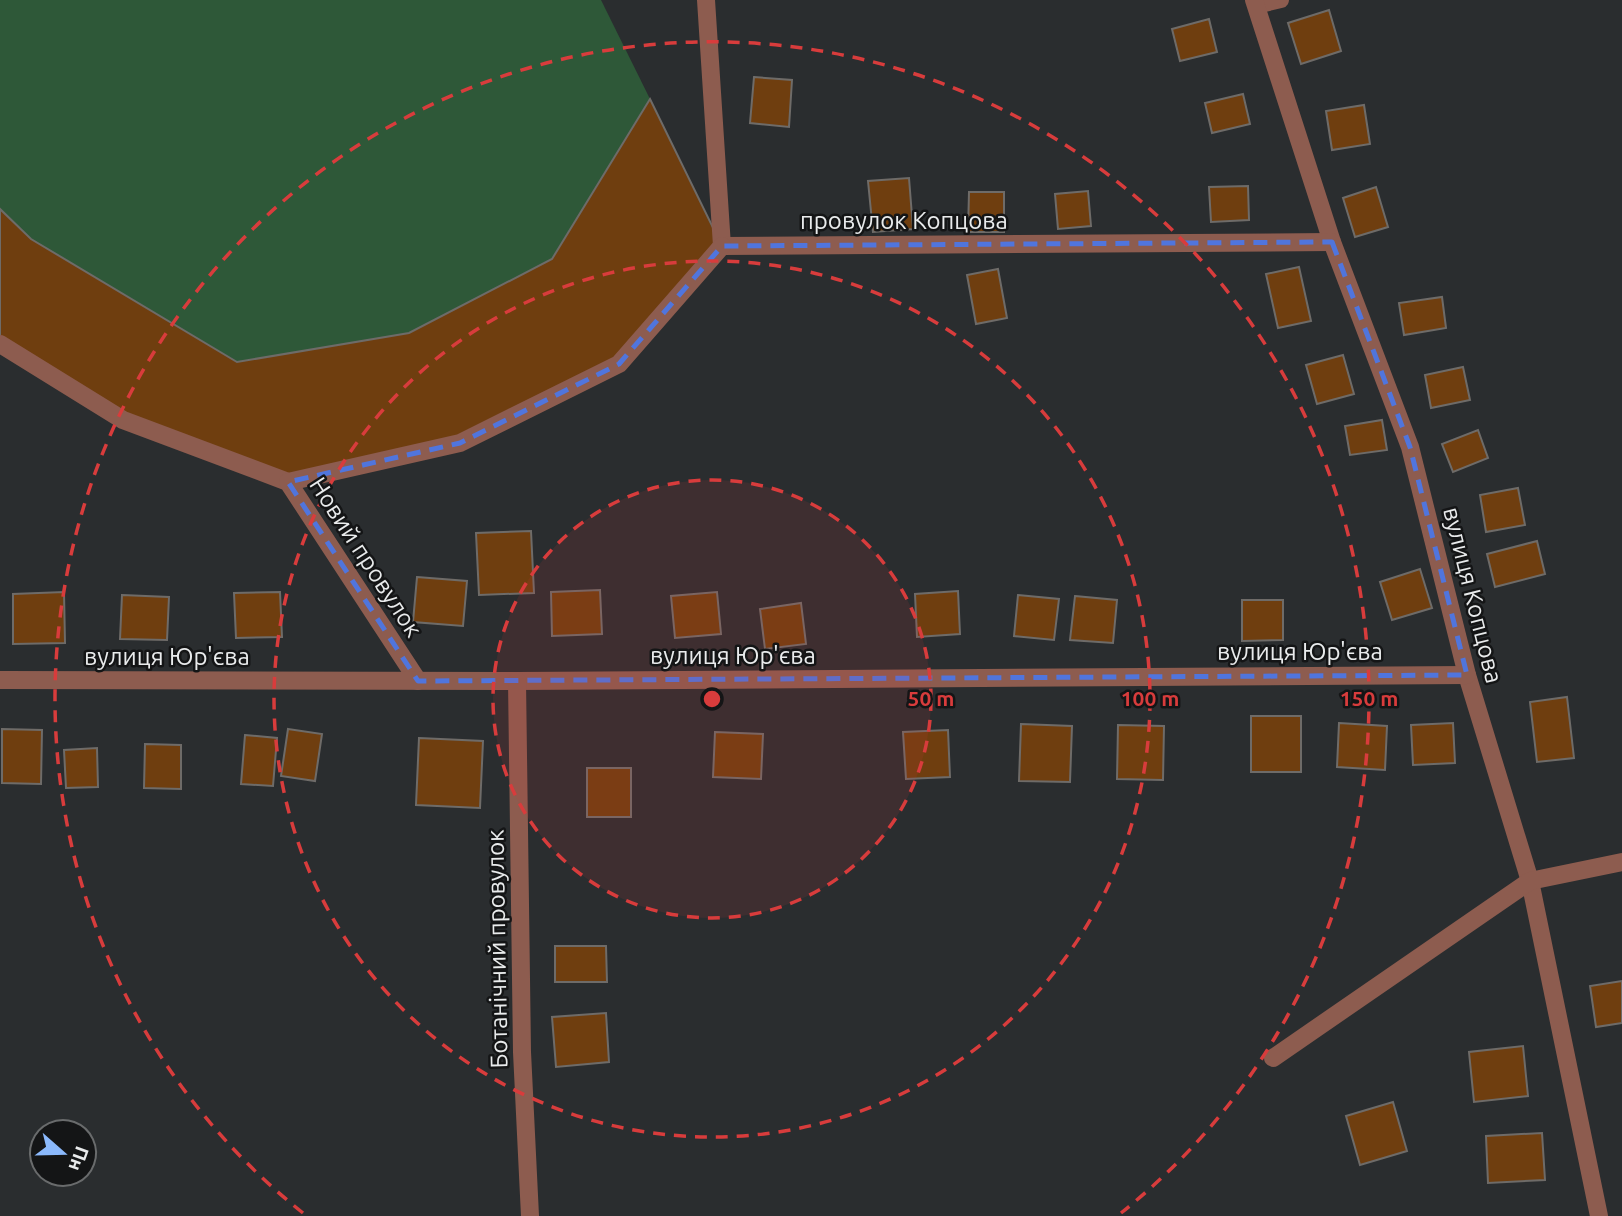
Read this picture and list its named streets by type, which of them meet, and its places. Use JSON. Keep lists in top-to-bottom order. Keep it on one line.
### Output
{"streets":{"street":["провулок Копцова","Новий провулок","вулиця Копцова","вулиця Юр'єва","Ботанічний провулок"]},"crossings":[["провулок Копцова","вулиця Копцова"],["Новий провулок","вулиця Юр'єва"],["вулиця Копцова","вулиця Юр'єва"],["вулиця Юр'єва","Ботанічний провулок"]],"north":"right","rings":["50 m","100 m","150 m"]}
